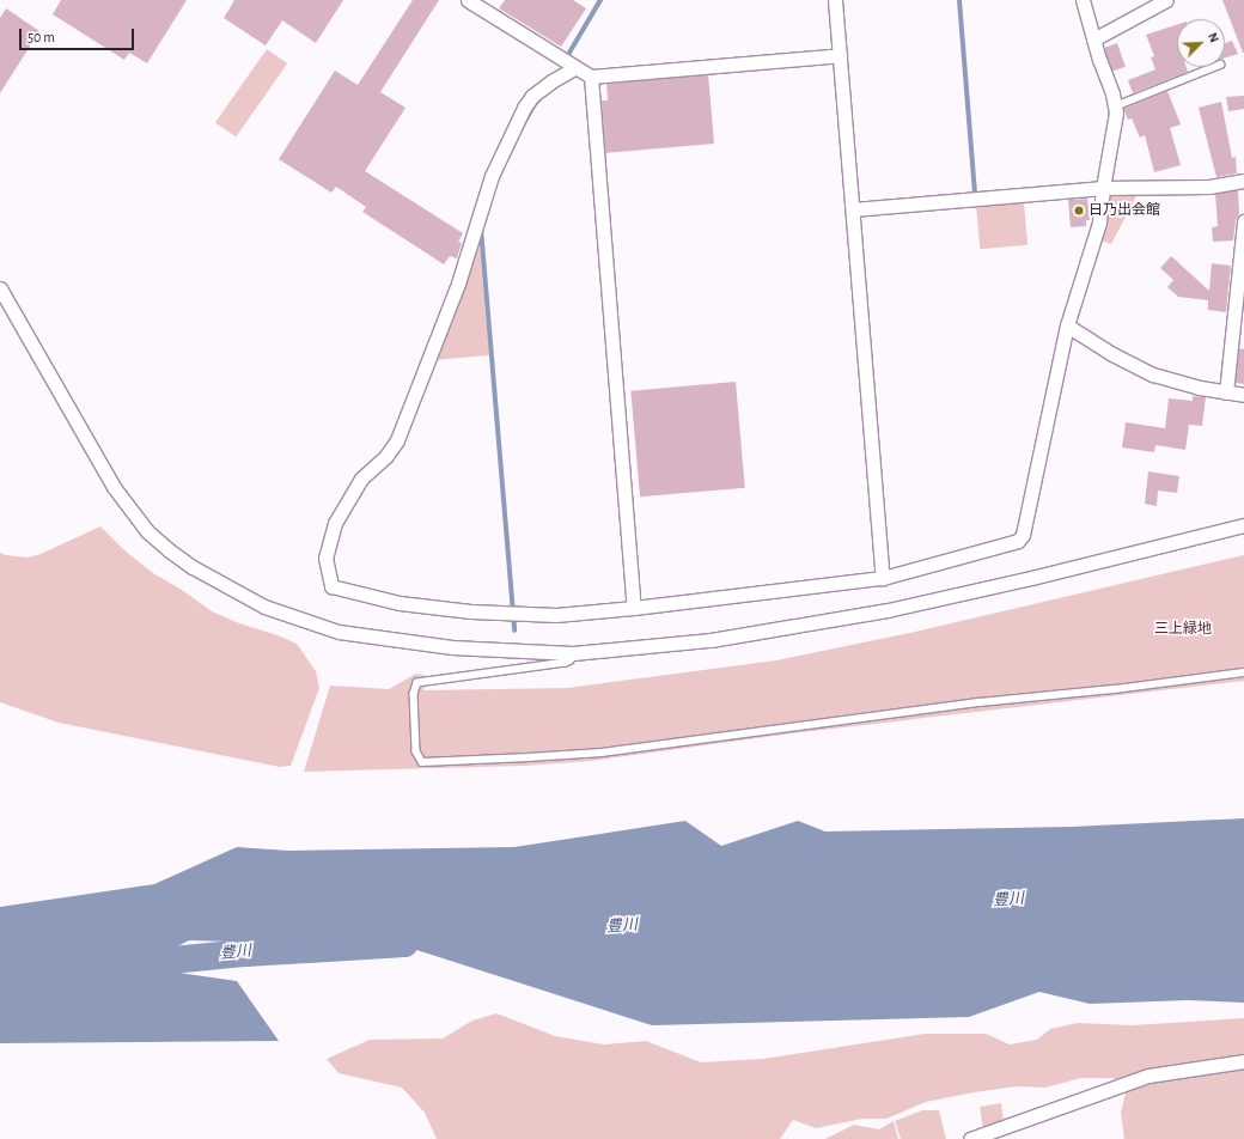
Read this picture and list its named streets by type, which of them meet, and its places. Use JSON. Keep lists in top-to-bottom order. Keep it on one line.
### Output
{"water":["豊川"],"parks":["三上緑地"],"places":["日乃出会館"],"scale_bar":"50 m","north":"top right"}
